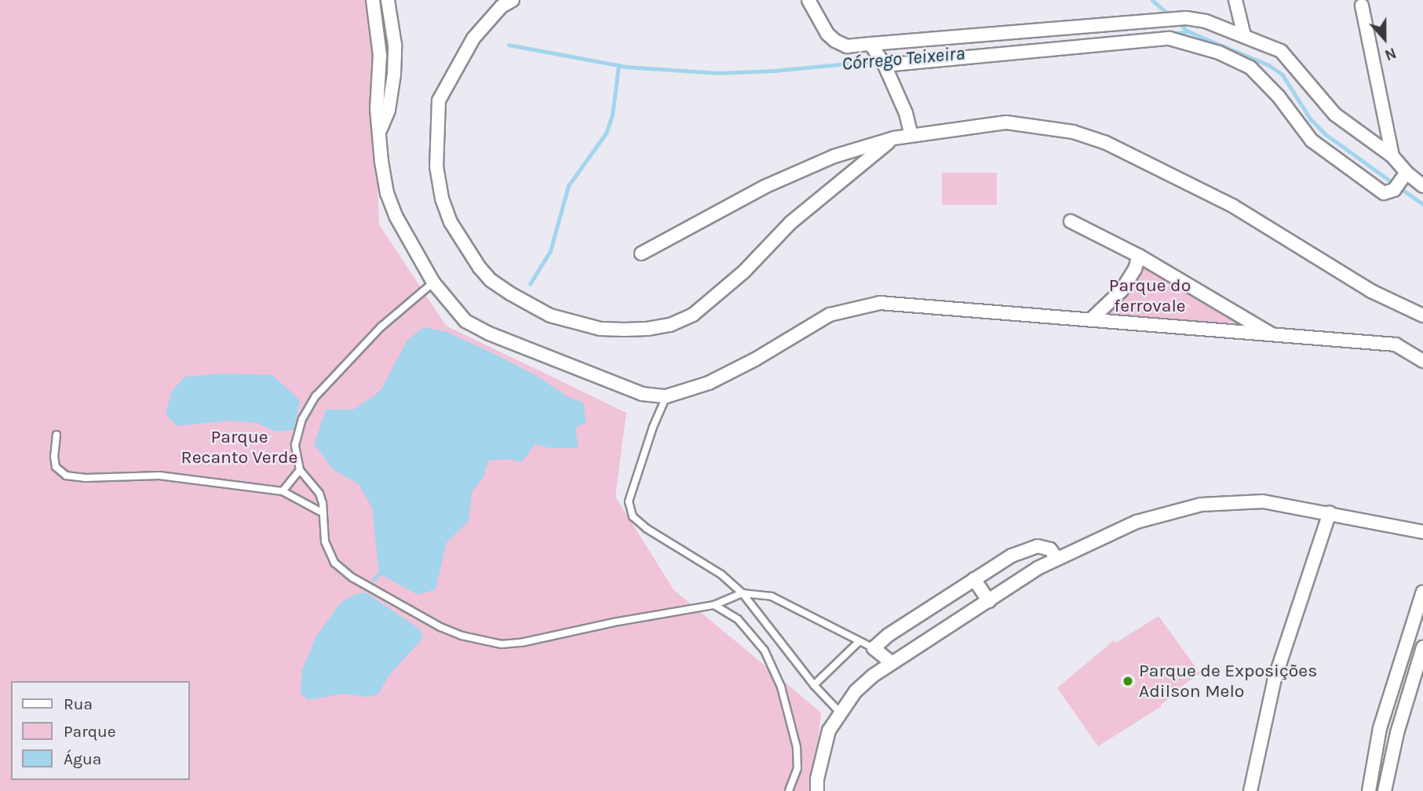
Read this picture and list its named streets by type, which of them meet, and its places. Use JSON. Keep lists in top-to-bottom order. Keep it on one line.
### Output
{"water":["Córrego Teixeira"],"parks":["Parque do ferrovale","Parque Recanto Verde"],"places":["Parque de Exposições Adilson Melo"],"legend":["Rua","Parque","Água"],"north":"bottom"}
